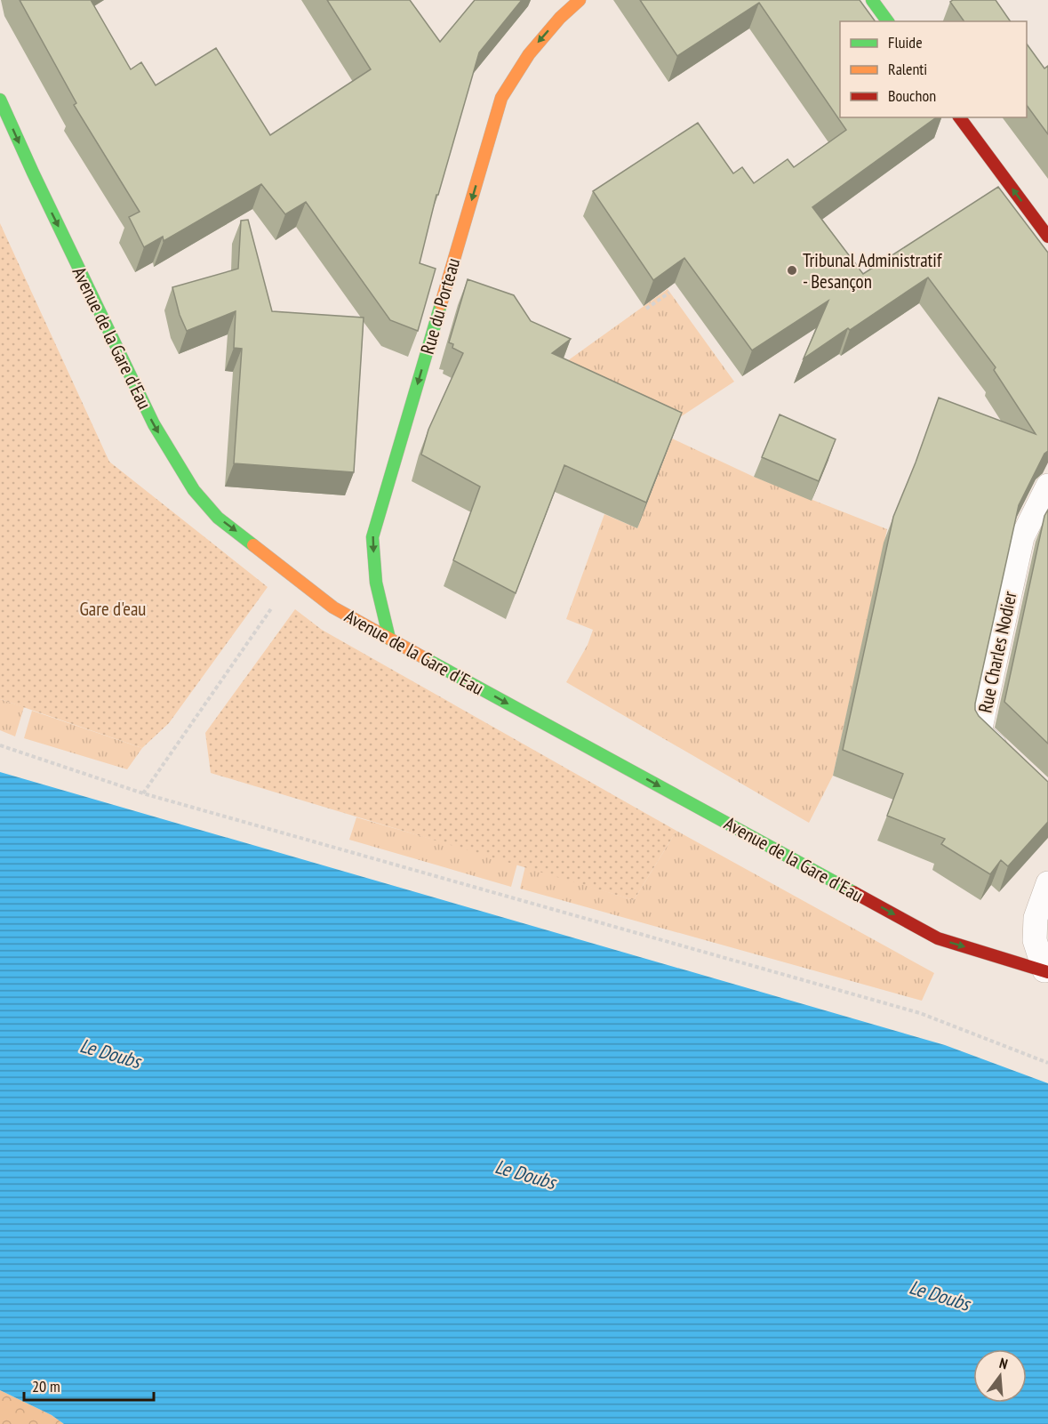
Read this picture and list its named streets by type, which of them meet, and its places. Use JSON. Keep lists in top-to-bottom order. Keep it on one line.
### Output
{"streets":{"main road":["Rue du Porteau","Avenue de la Gare d'Eau"],"lane":["Rue Charles Nodier"]},"crossings":[["Rue du Porteau","Avenue de la Gare d'Eau"]],"one_way":["Rue du Porteau","Avenue de la Gare d'Eau"],"water":["Le Doubs"],"parks":["Gare d'eau"],"places":["Tribunal Administratif - Besançon"],"legend":["Fluide","Ralenti","Bouchon"],"scale_bar":"20 m","north":"top"}
